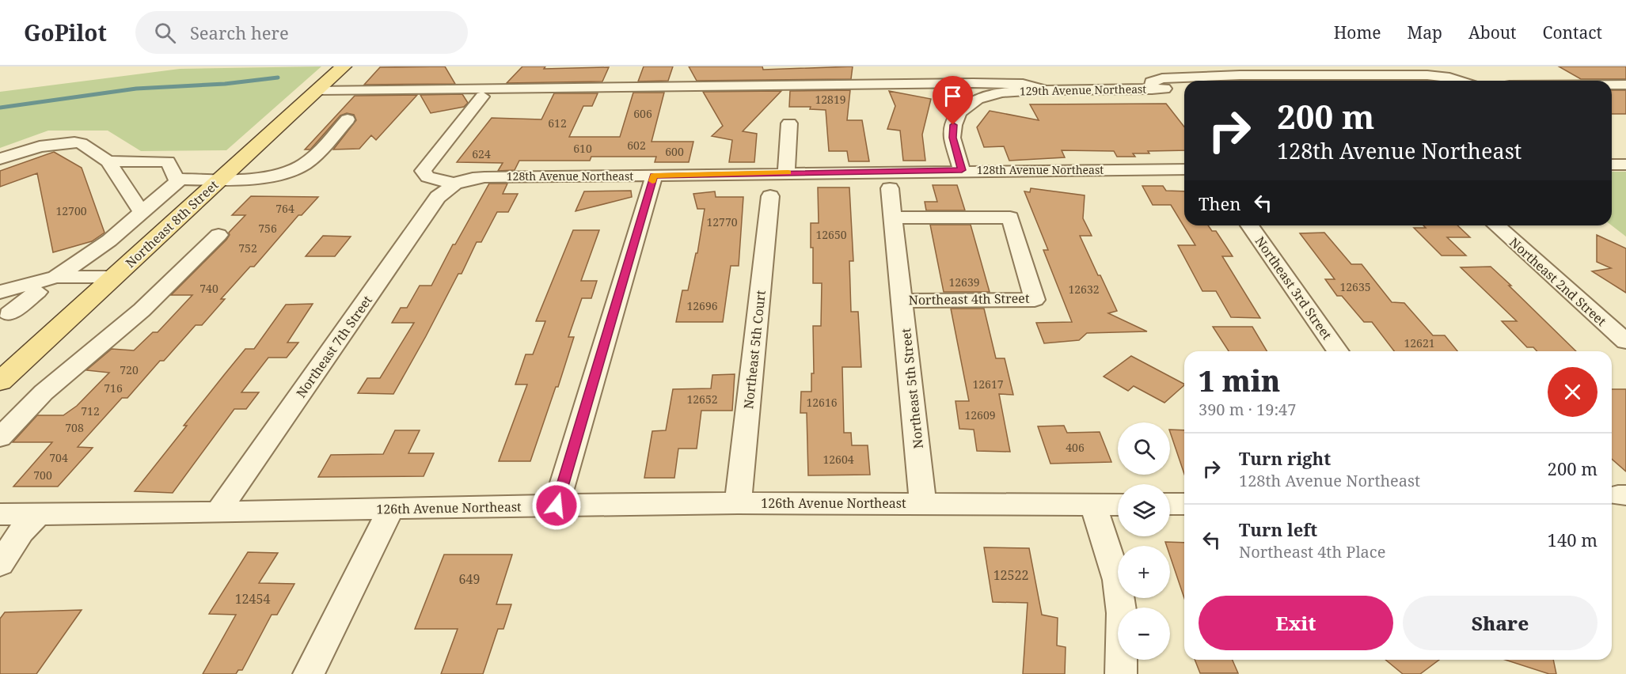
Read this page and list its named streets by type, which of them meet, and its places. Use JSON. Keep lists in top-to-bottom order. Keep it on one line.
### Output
{"streets":{"main road":["Northeast 8th Street"],"street":["129th Avenue Northeast","128th Avenue Northeast","Northeast 2nd Street","Northeast 3rd Street","Northeast 4th Street","Northeast 7th Street","Northeast 5th Court","Northeast 5th Street","126th Avenue Northeast"]},"crossings":[["129th Avenue Northeast","128th Avenue Northeast"],["128th Avenue Northeast","Northeast 7th Street"],["Northeast 4th Street","Northeast 5th Street"],["Northeast 7th Street","126th Avenue Northeast"],["Northeast 5th Court","126th Avenue Northeast"],["Northeast 5th Street","126th Avenue Northeast"]],"house_numbers":["12819","606","612","602","610","600","624","764","12700","12770","756","12650","752","12639","12635","740","12632","12696","12621","720","12617","716","12652","12616","712","12609","708","406","704","12604","700","12522","649","12454"],"page":{"header":"GoPilot","search":"Search here","nav":["Home","Map","About","Contact"],"turn":["200 m","128th Avenue Northeast"],"then":"Then","heading":["1 min","390 m · 19:47"],"map_buttons":["+","−"],"list":[{"name":"Turn right","note":"128th Avenue Northeast","value":"200 m"},{"name":"Turn left","note":"Northeast 4th Place","value":"140 m"}],"buttons":["Exit","Share"]}}
